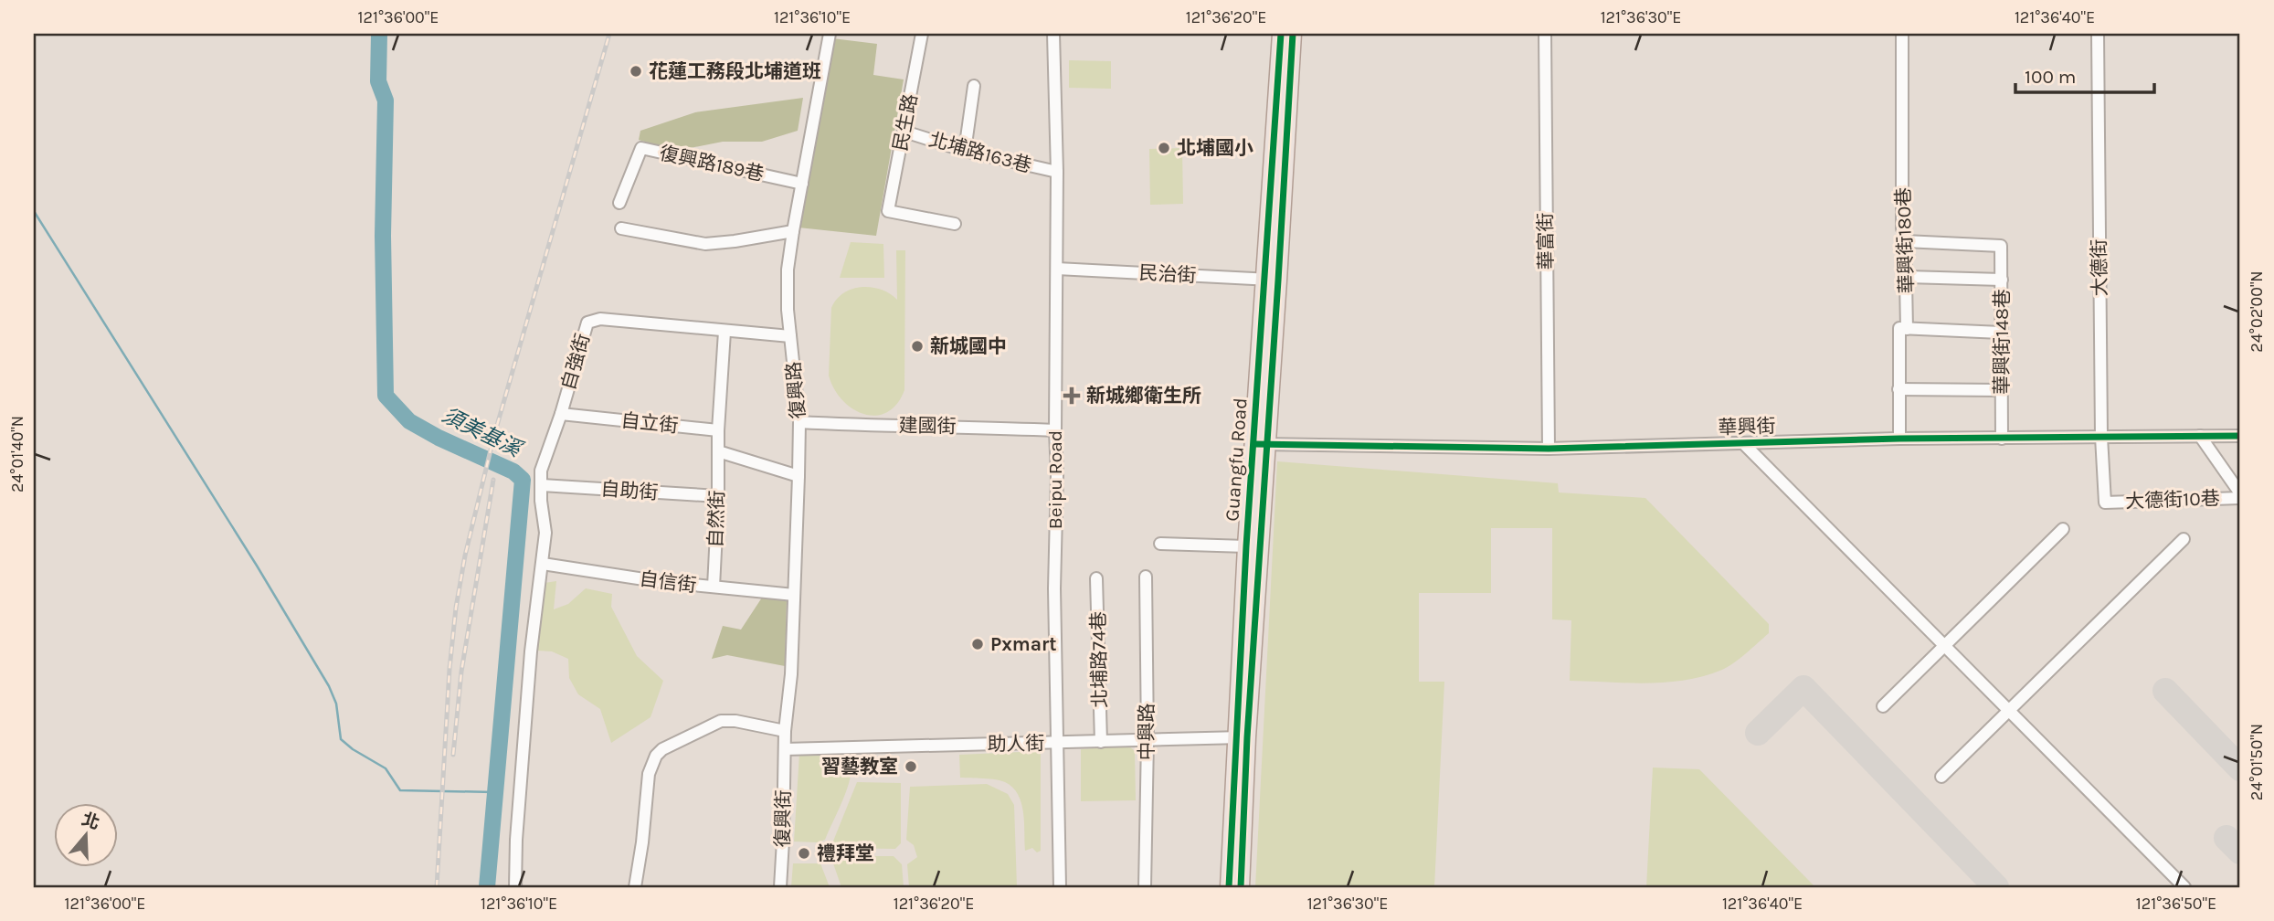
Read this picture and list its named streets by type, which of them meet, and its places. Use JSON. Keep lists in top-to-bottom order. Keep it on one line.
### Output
{"streets":{"main road":["Guangfu Road"],"street":["民生路","北埔路163巷","復興路189巷","華興街180巷","華富街","大德街","民治街","華興街148巷","自強街","復興路","自立街","建國街","華興街","Beipu Road","自助街","大德街10巷","自然街","自信街","北埔路74巷","中興路","助人街","復興街"]},"crossings":[["民生路","北埔路163巷"],["北埔路163巷","Beipu Road"],["復興路189巷","復興路"],["華興街180巷","華興街148巷"],["華興街180巷","華興街"],["華富街","華興街"],["大德街","華興街"],["大德街","大德街10巷"],["民治街","Guangfu Road"],["民治街","Beipu Road"],["華興街148巷","華興街"],["自強街","復興路"],["自強街","自立街"],["自強街","自助街"],["自強街","自信街"],["復興路","建國街"],["復興路","自信街"],["復興路","助人街"],["復興路","復興街"],["建國街","Beipu Road"],["華興街","Guangfu Road"],["華興街","大德街10巷"],["Guangfu Road","助人街"],["Beipu Road","助人街"],["自助街","自然街"],["自然街","自信街"],["北埔路74巷","助人街"],["中興路","助人街"],["助人街","復興街"]],"water":["須美基溪"],"places":{"other":["花蓮工務段北埔道班","北埔國小","新城國中","Pxmart","習藝教室","禮拜堂"],"health":["新城鄉衛生所"]},"scale_bar":"100 m","north":"top","coordinates":["121°36'00\"E","121°36'10\"E","121°36'20\"E","121°36'30\"E","121°36'40\"E","24°02'00\"N","24°01'40\"N","24°01'50\"N","121°36'50\"E"]}
